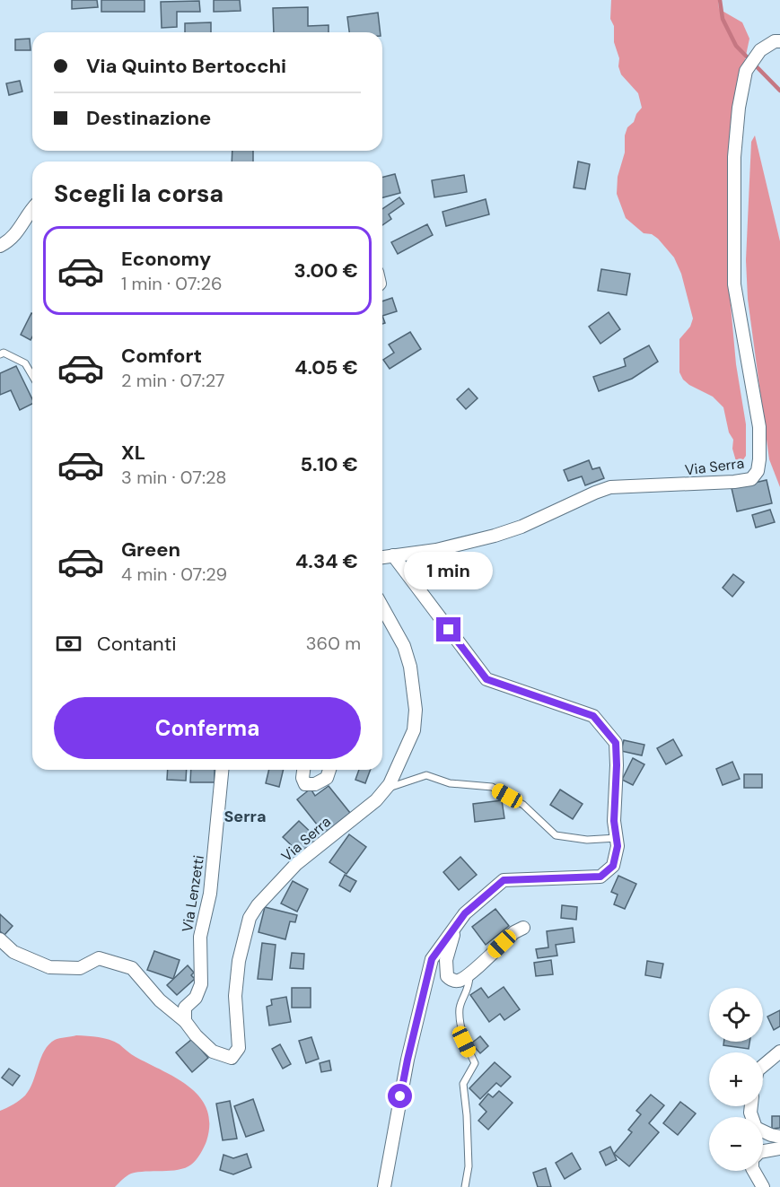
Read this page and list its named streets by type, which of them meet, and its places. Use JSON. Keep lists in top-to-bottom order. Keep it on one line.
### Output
{"streets":{"street":["Via Serra","Via Lenzetti"]},"crossings":[["Via Serra","Via Lenzetti"]],"districts":["Serra"],"page":{"banner":["Via Quinto Bertocchi","Destinazione"],"heading":"Scegli la corsa","list":[{"name":"Economy","note":"1 min · 07:26","value":"3.00 €"},{"name":"Comfort","note":"2 min · 07:27","value":"4.05 €"},{"name":"XL","note":"3 min · 07:28","value":"5.10 €"},{"name":"Green","note":"4 min · 07:29","value":"4.34 €"}],"bubble":"1 min","pay":["Contanti","360 m"],"buttons":"Conferma","map_buttons":["+","−"]}}
